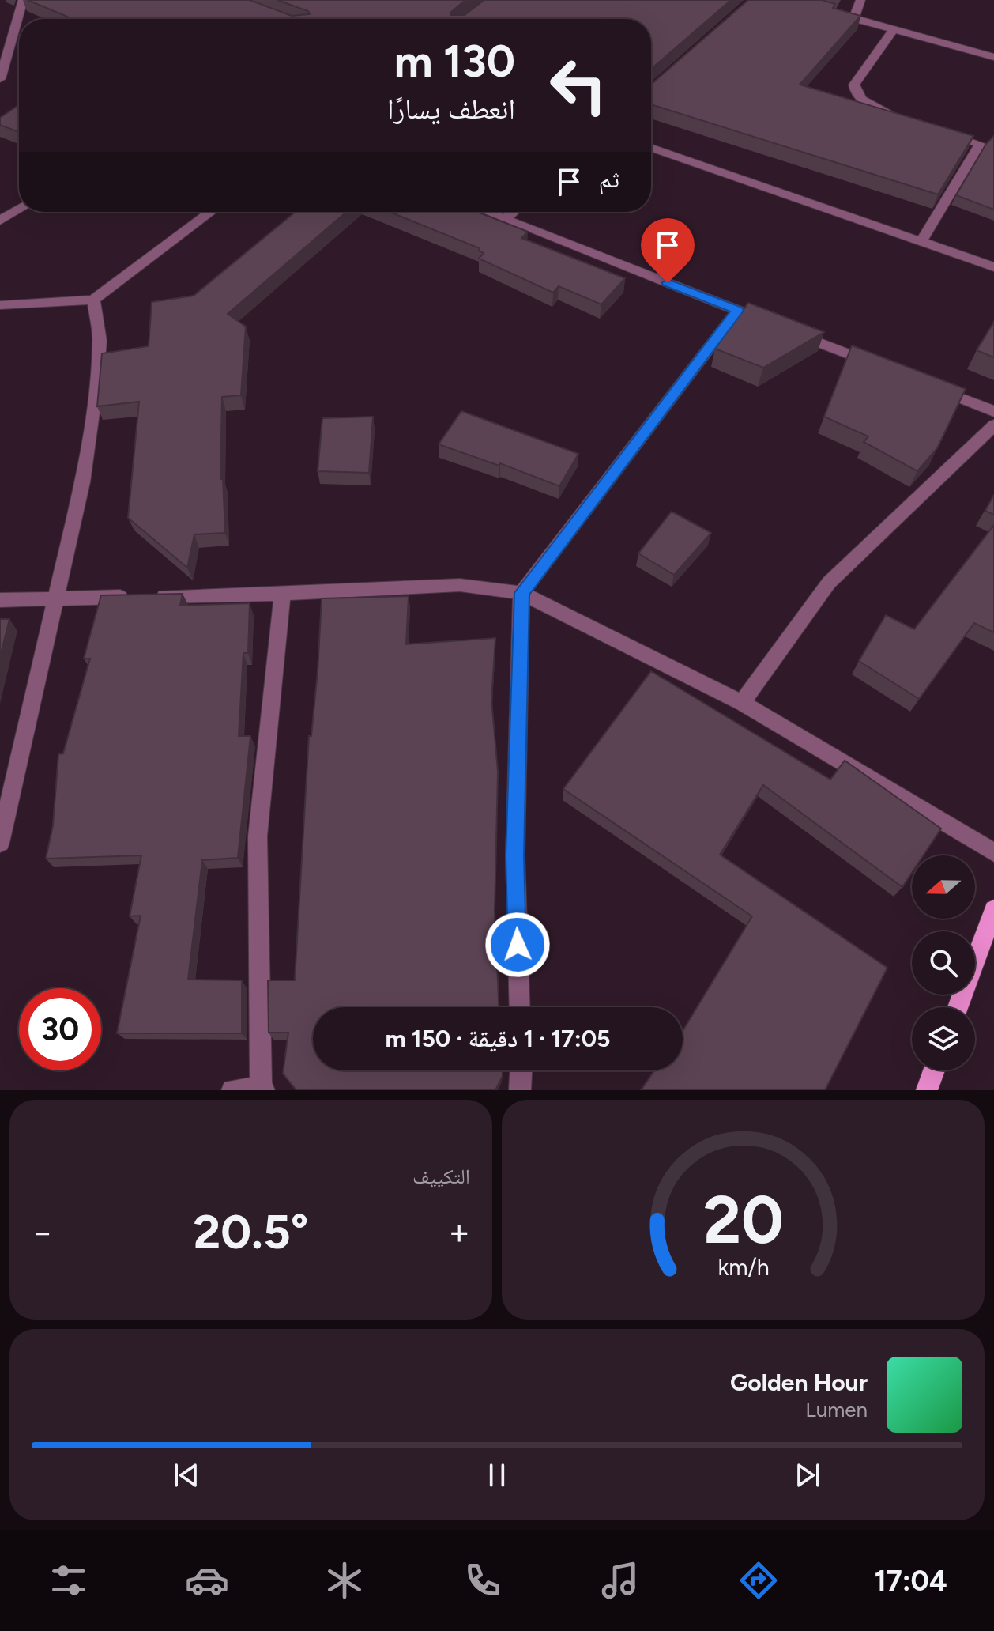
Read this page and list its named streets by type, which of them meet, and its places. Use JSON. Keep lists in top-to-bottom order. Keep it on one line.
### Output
{"north":"left","page":{"turn":["130 m","انعطف يسارًا"],"then":"ثم","limit":"30","trip":"17:05 · 1 دقيقة · 150 m","tile":"التكييف","heat":["−","20.5°","+"],"song":["Golden Hour","Lumen"],"tabs":"17:04","gauge":["20","km/h"]}}
